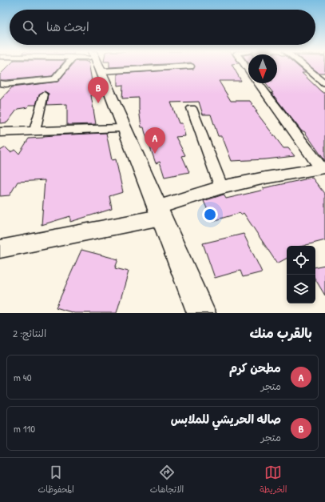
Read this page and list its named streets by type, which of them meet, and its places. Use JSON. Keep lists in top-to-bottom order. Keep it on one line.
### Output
{"north":"bottom","page":{"search":"ابحث هنا","pins":["B","A"],"heading":["بالقرب منك","النتائج: 2"],"list":[{"mark":"A","name":"مطحن كرم","note":"متجر","value":"40 m"},{"mark":"B","name":"صاله الحريشي للملابس","note":"متجر","value":"110 m"}],"nav":["الخريطة","الاتجاهات","المحفوظات"]}}
